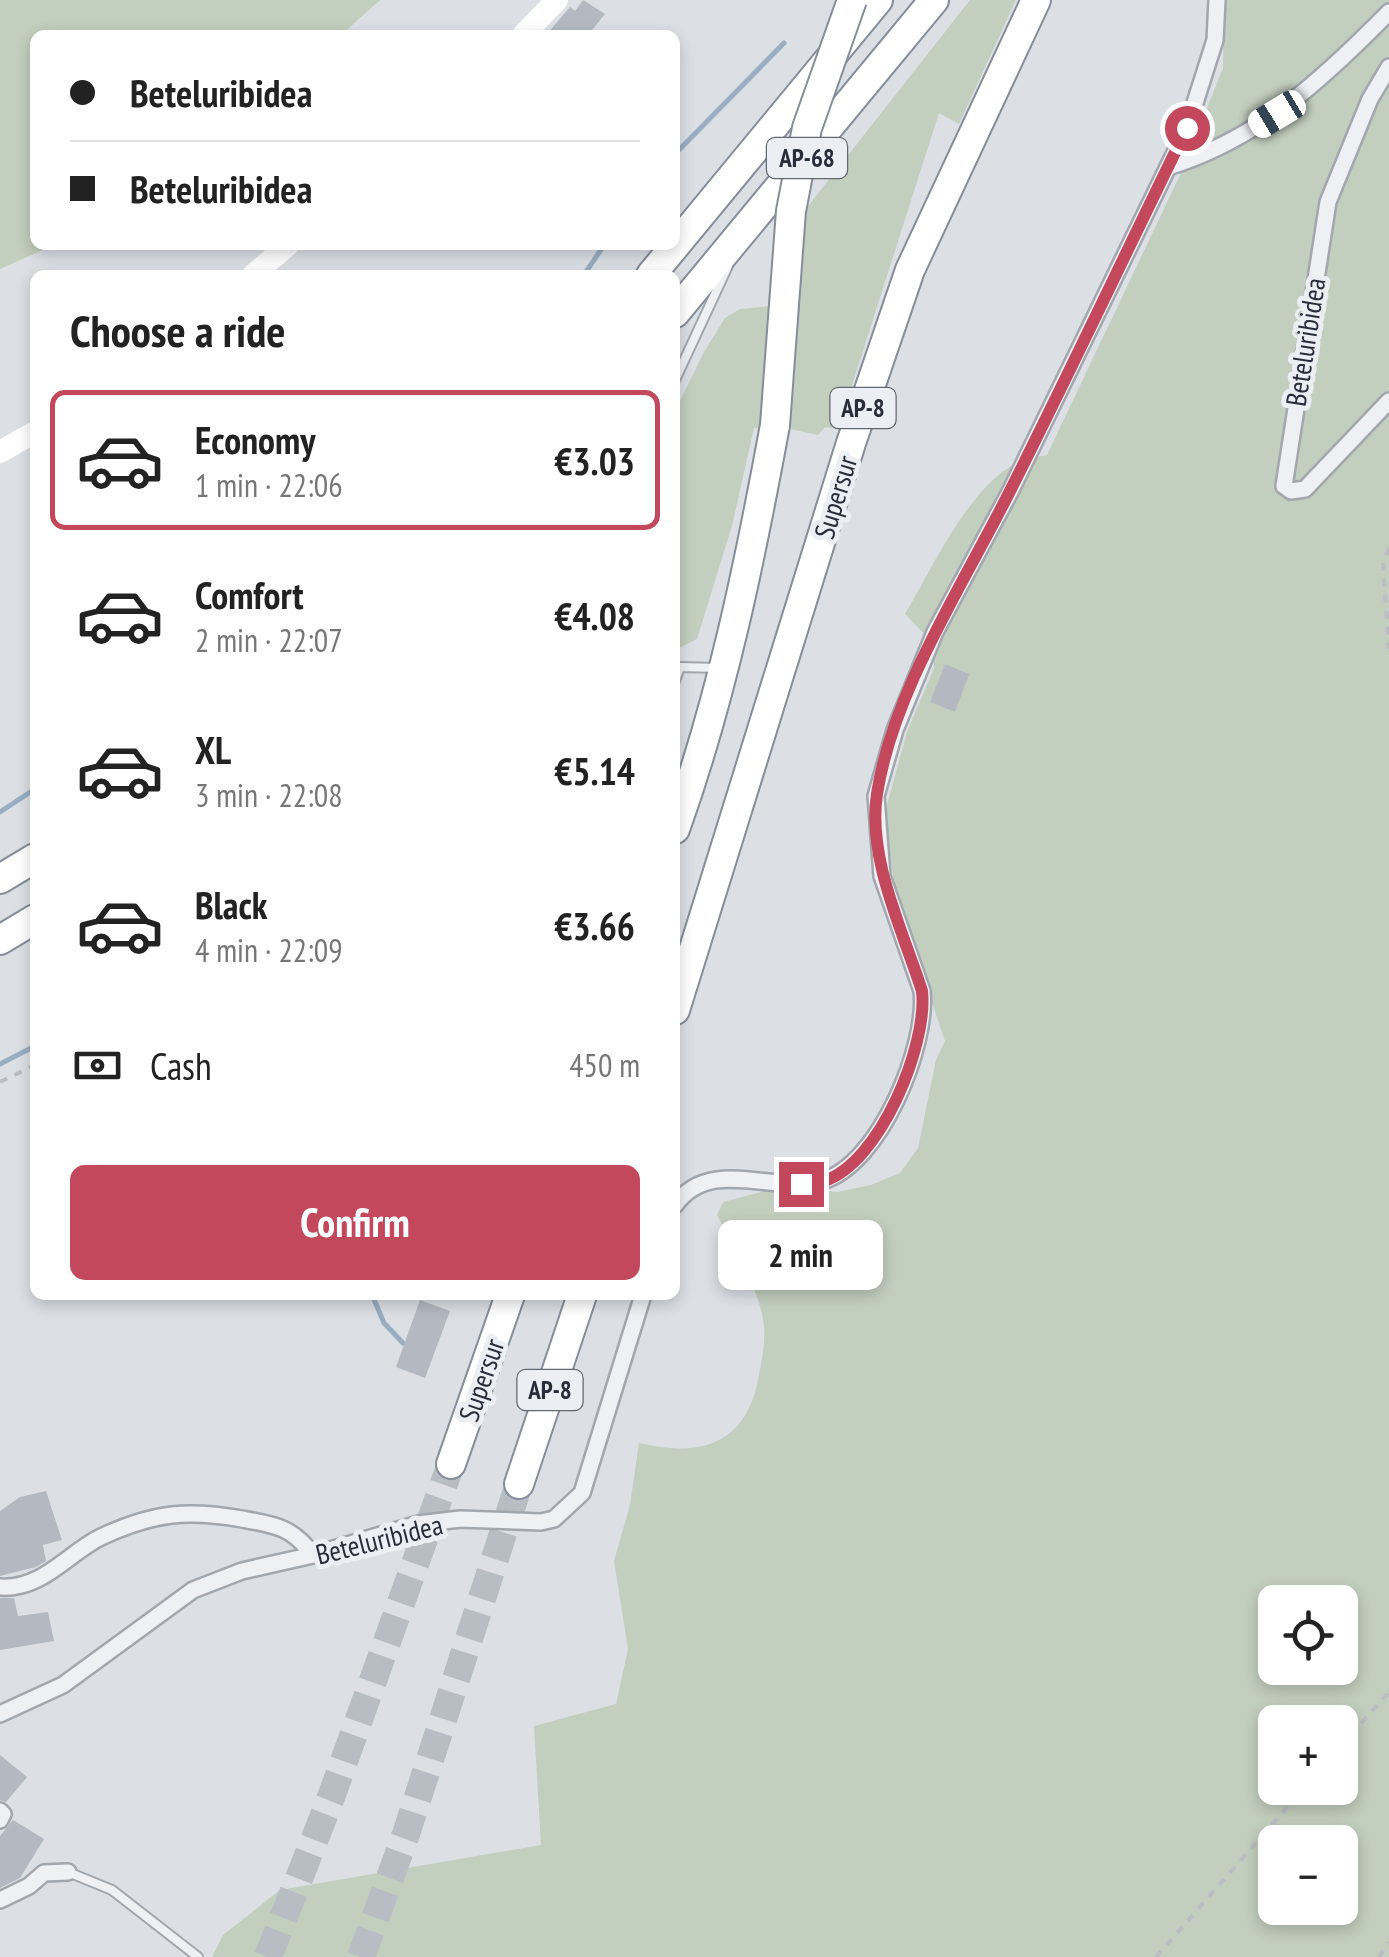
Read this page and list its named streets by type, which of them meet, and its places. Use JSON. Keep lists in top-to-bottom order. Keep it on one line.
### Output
{"streets":{"highway":["AP-68","AP-8","Supersur"],"street":["Beteluribidea"]},"page":{"banner":["Beteluribidea","Beteluribidea"],"heading":"Choose a ride","list":[{"name":"Economy","note":"1 min · 22:06","value":"€3.03"},{"name":"Comfort","note":"2 min · 22:07","value":"€4.08"},{"name":"XL","note":"3 min · 22:08","value":"€5.14"},{"name":"Black","note":"4 min · 22:09","value":"€3.66"}],"pay":["Cash","450 m"],"buttons":"Confirm","bubble":"2 min","map_buttons":["+","−"]}}
